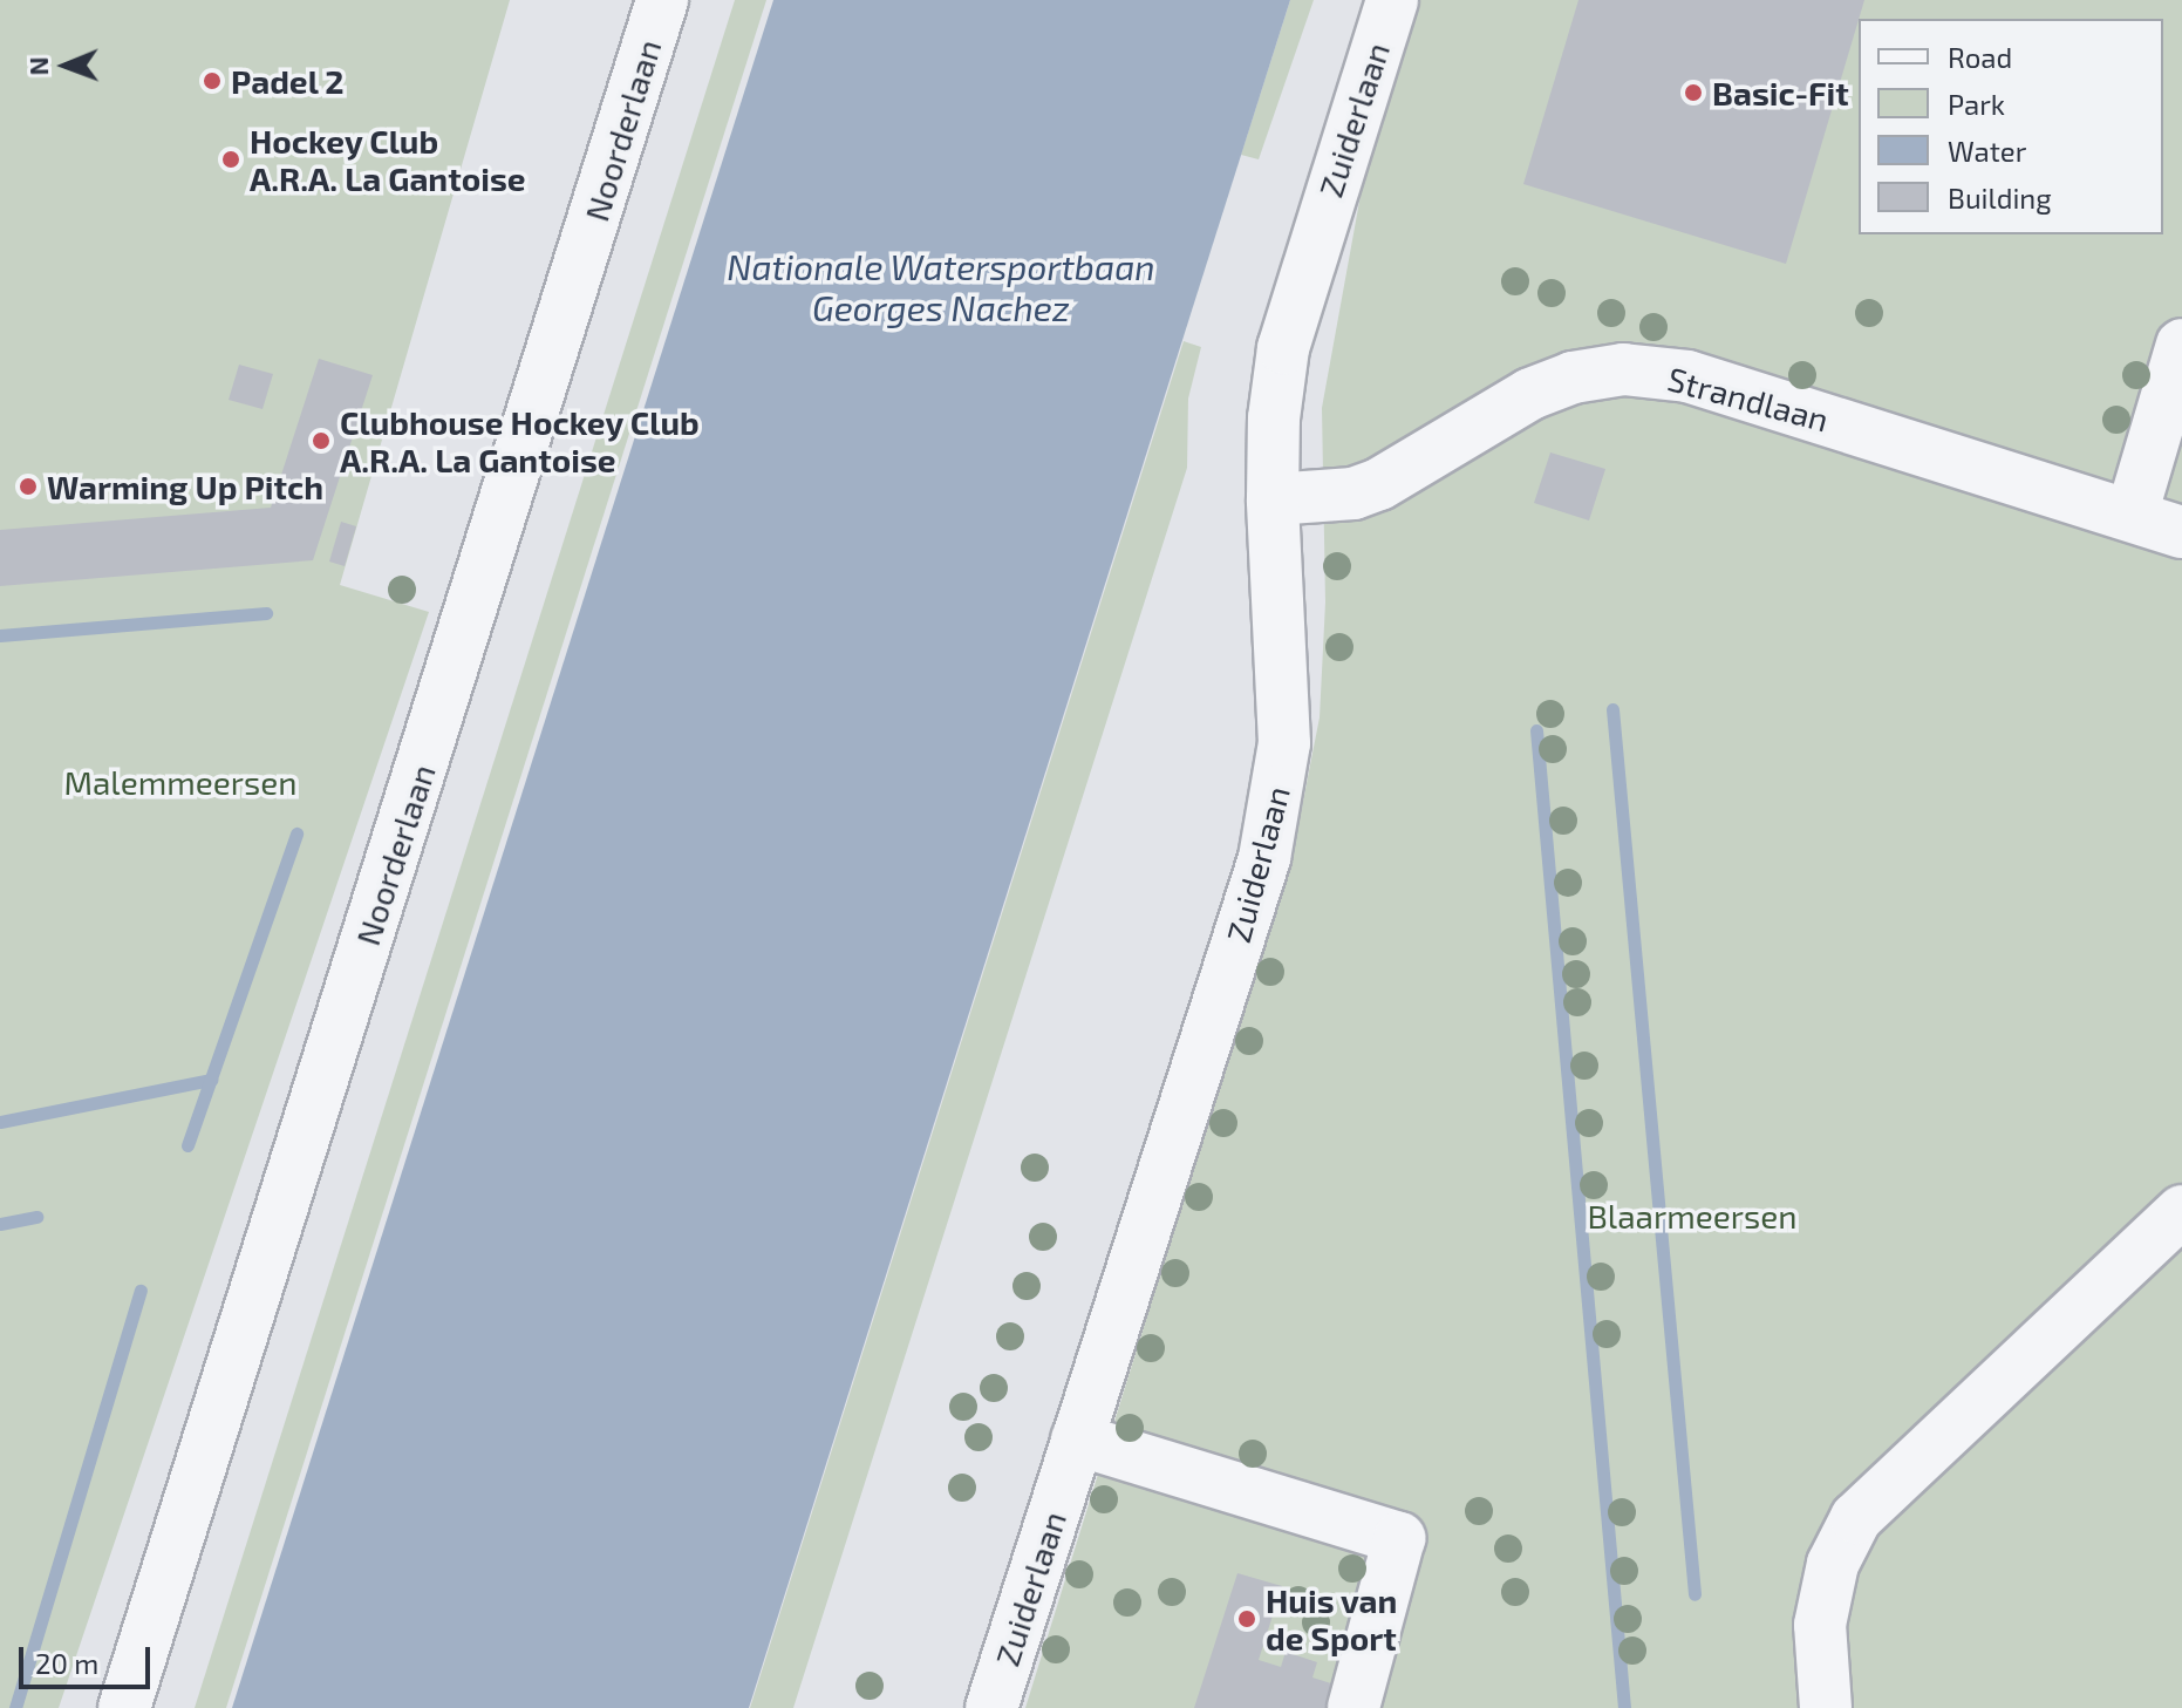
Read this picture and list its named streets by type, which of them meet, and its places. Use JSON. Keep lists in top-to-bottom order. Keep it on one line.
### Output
{"streets":{"street":["Zuiderlaan","Noorderlaan","Strandlaan"]},"crossings":[["Zuiderlaan","Strandlaan"]],"water":["Nationale Watersportbaan Georges Nachez"],"parks":["Malemmeersen","Blaarmeersen"],"places":["Padel 2","Basic-Fit","Hockey Club A.R.A. La Gantoise","Clubhouse Hockey Club A.R.A. La Gantoise","Warming Up Pitch","Huis van de Sport"],"legend":["Road","Park","Water","Building"],"scale_bar":"20 m","north":"left"}
